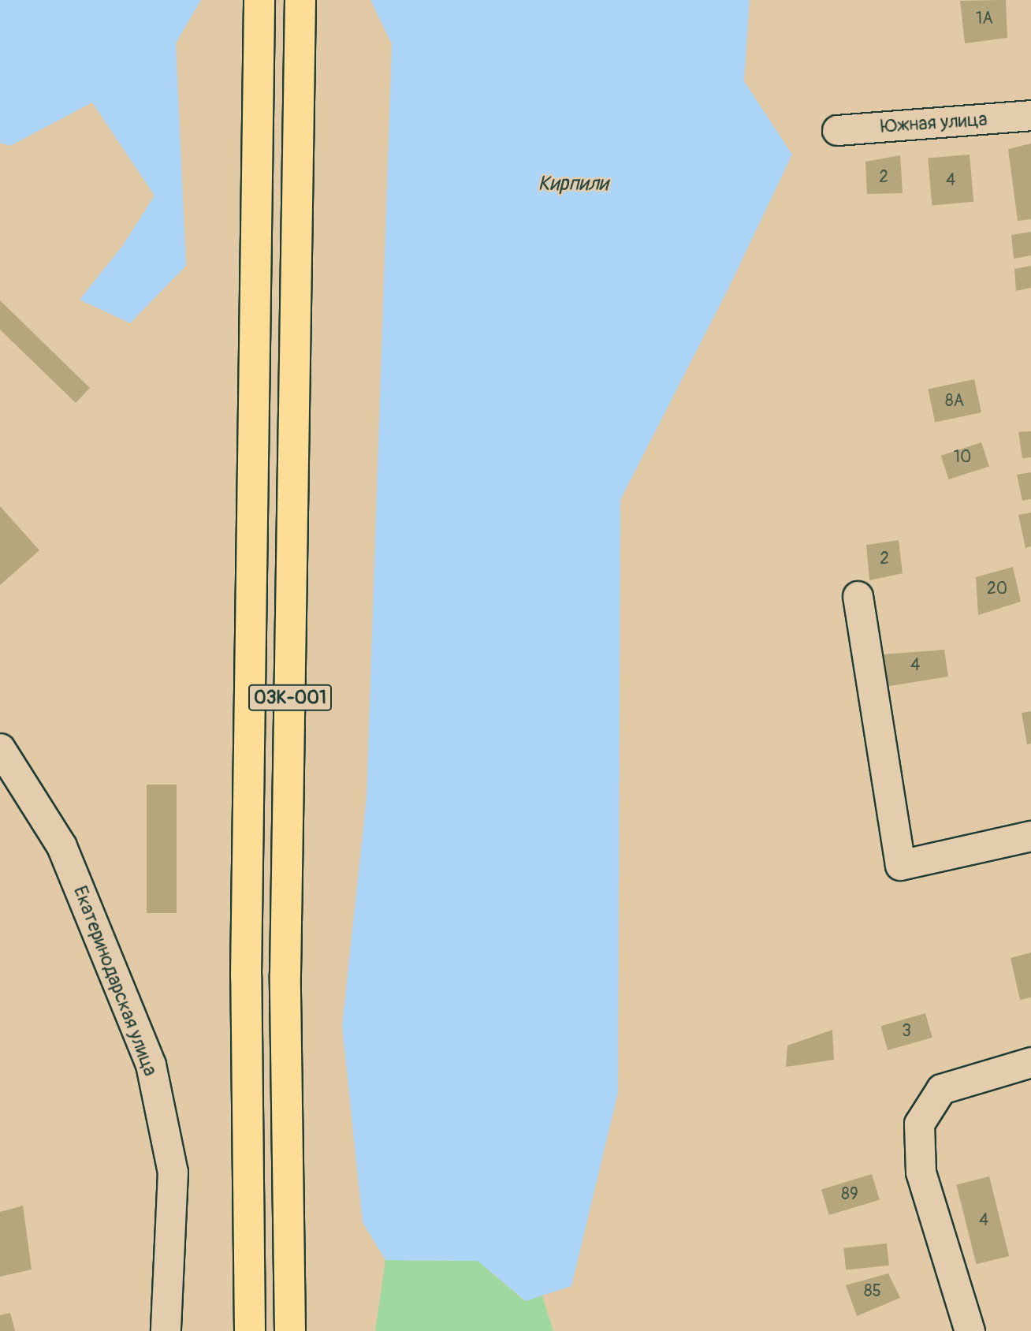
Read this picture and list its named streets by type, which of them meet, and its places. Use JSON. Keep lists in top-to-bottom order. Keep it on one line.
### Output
{"streets":{"main road":["03К-001"],"street":["Южная улица","Екатеринодарская улица"]},"water":["Кирпили"],"house_numbers":["1А","2","4","8А","10","2","20","4","3","89","4","85"]}
